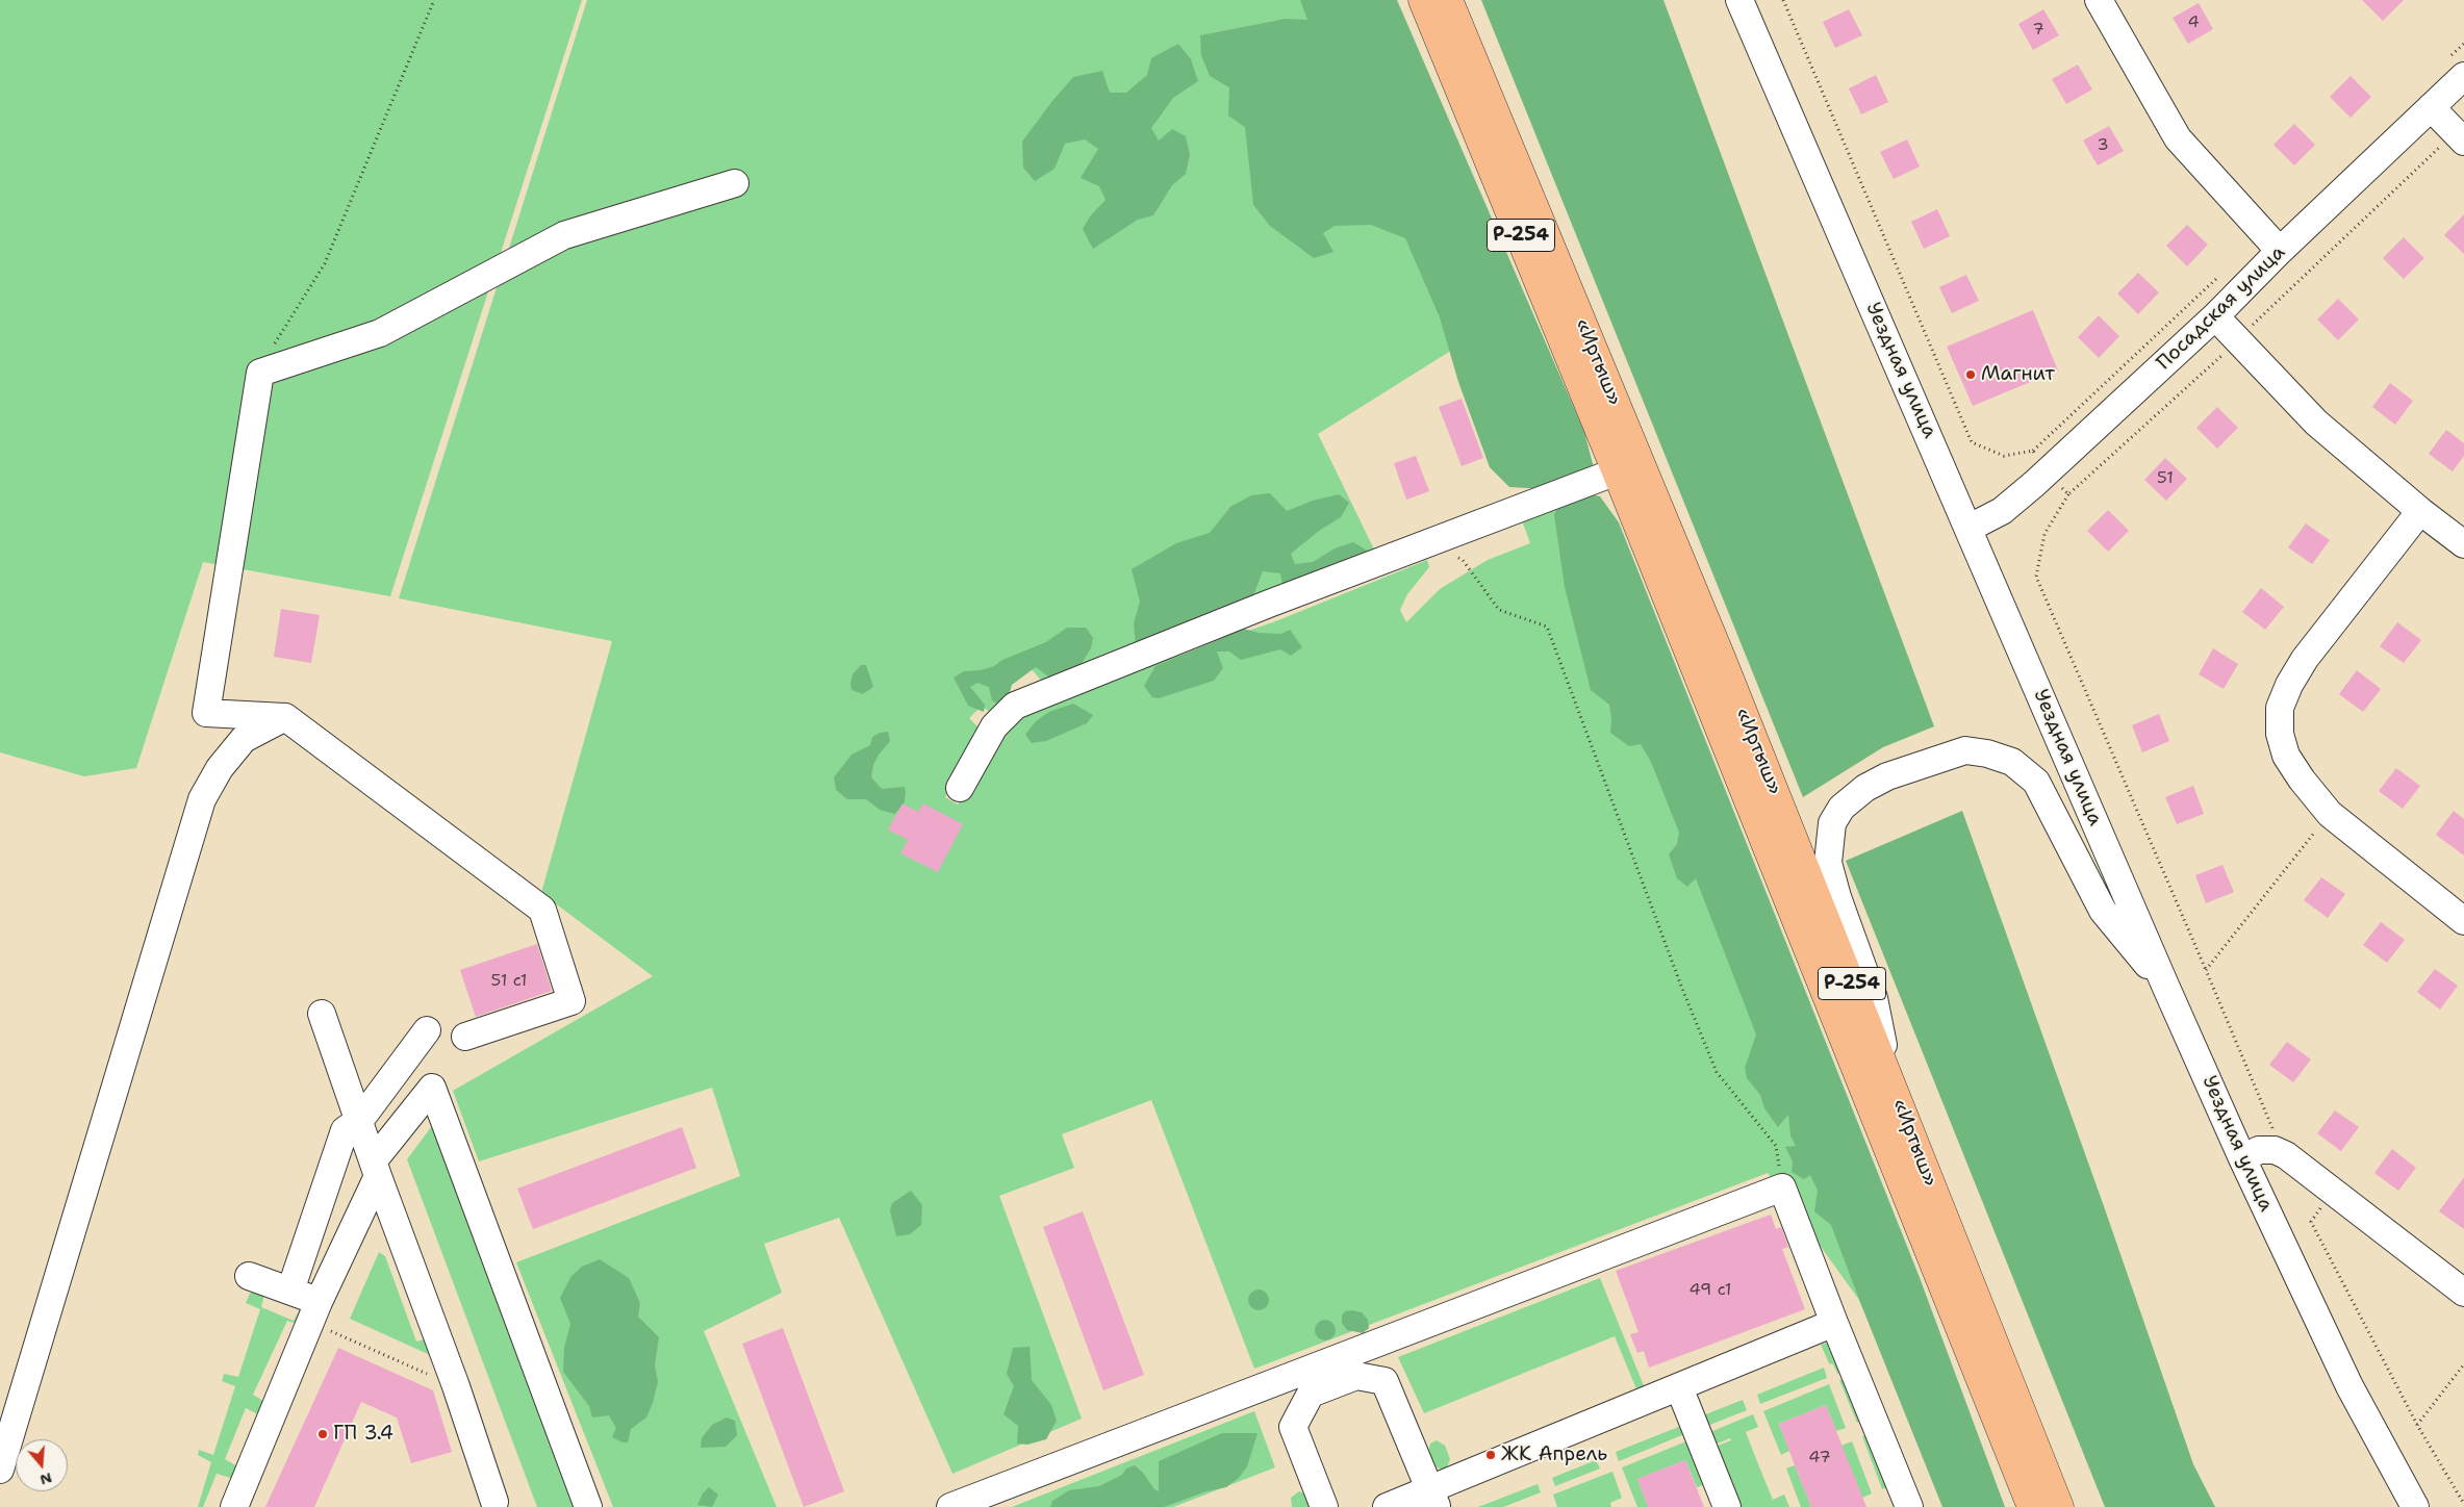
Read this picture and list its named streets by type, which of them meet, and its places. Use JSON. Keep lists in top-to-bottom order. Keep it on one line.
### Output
{"streets":{"highway":["Р-254","«Иртыш»"],"street":["Посадская улица","Уездная улица"]},"crossings":[["Посадская улица","Уездная улица"]],"places":["Магнит","ГП 3.4","ЖК Апрель"],"house_numbers":["4","7","3","51","51 c1","49 с1","47"],"north":"bottom"}
